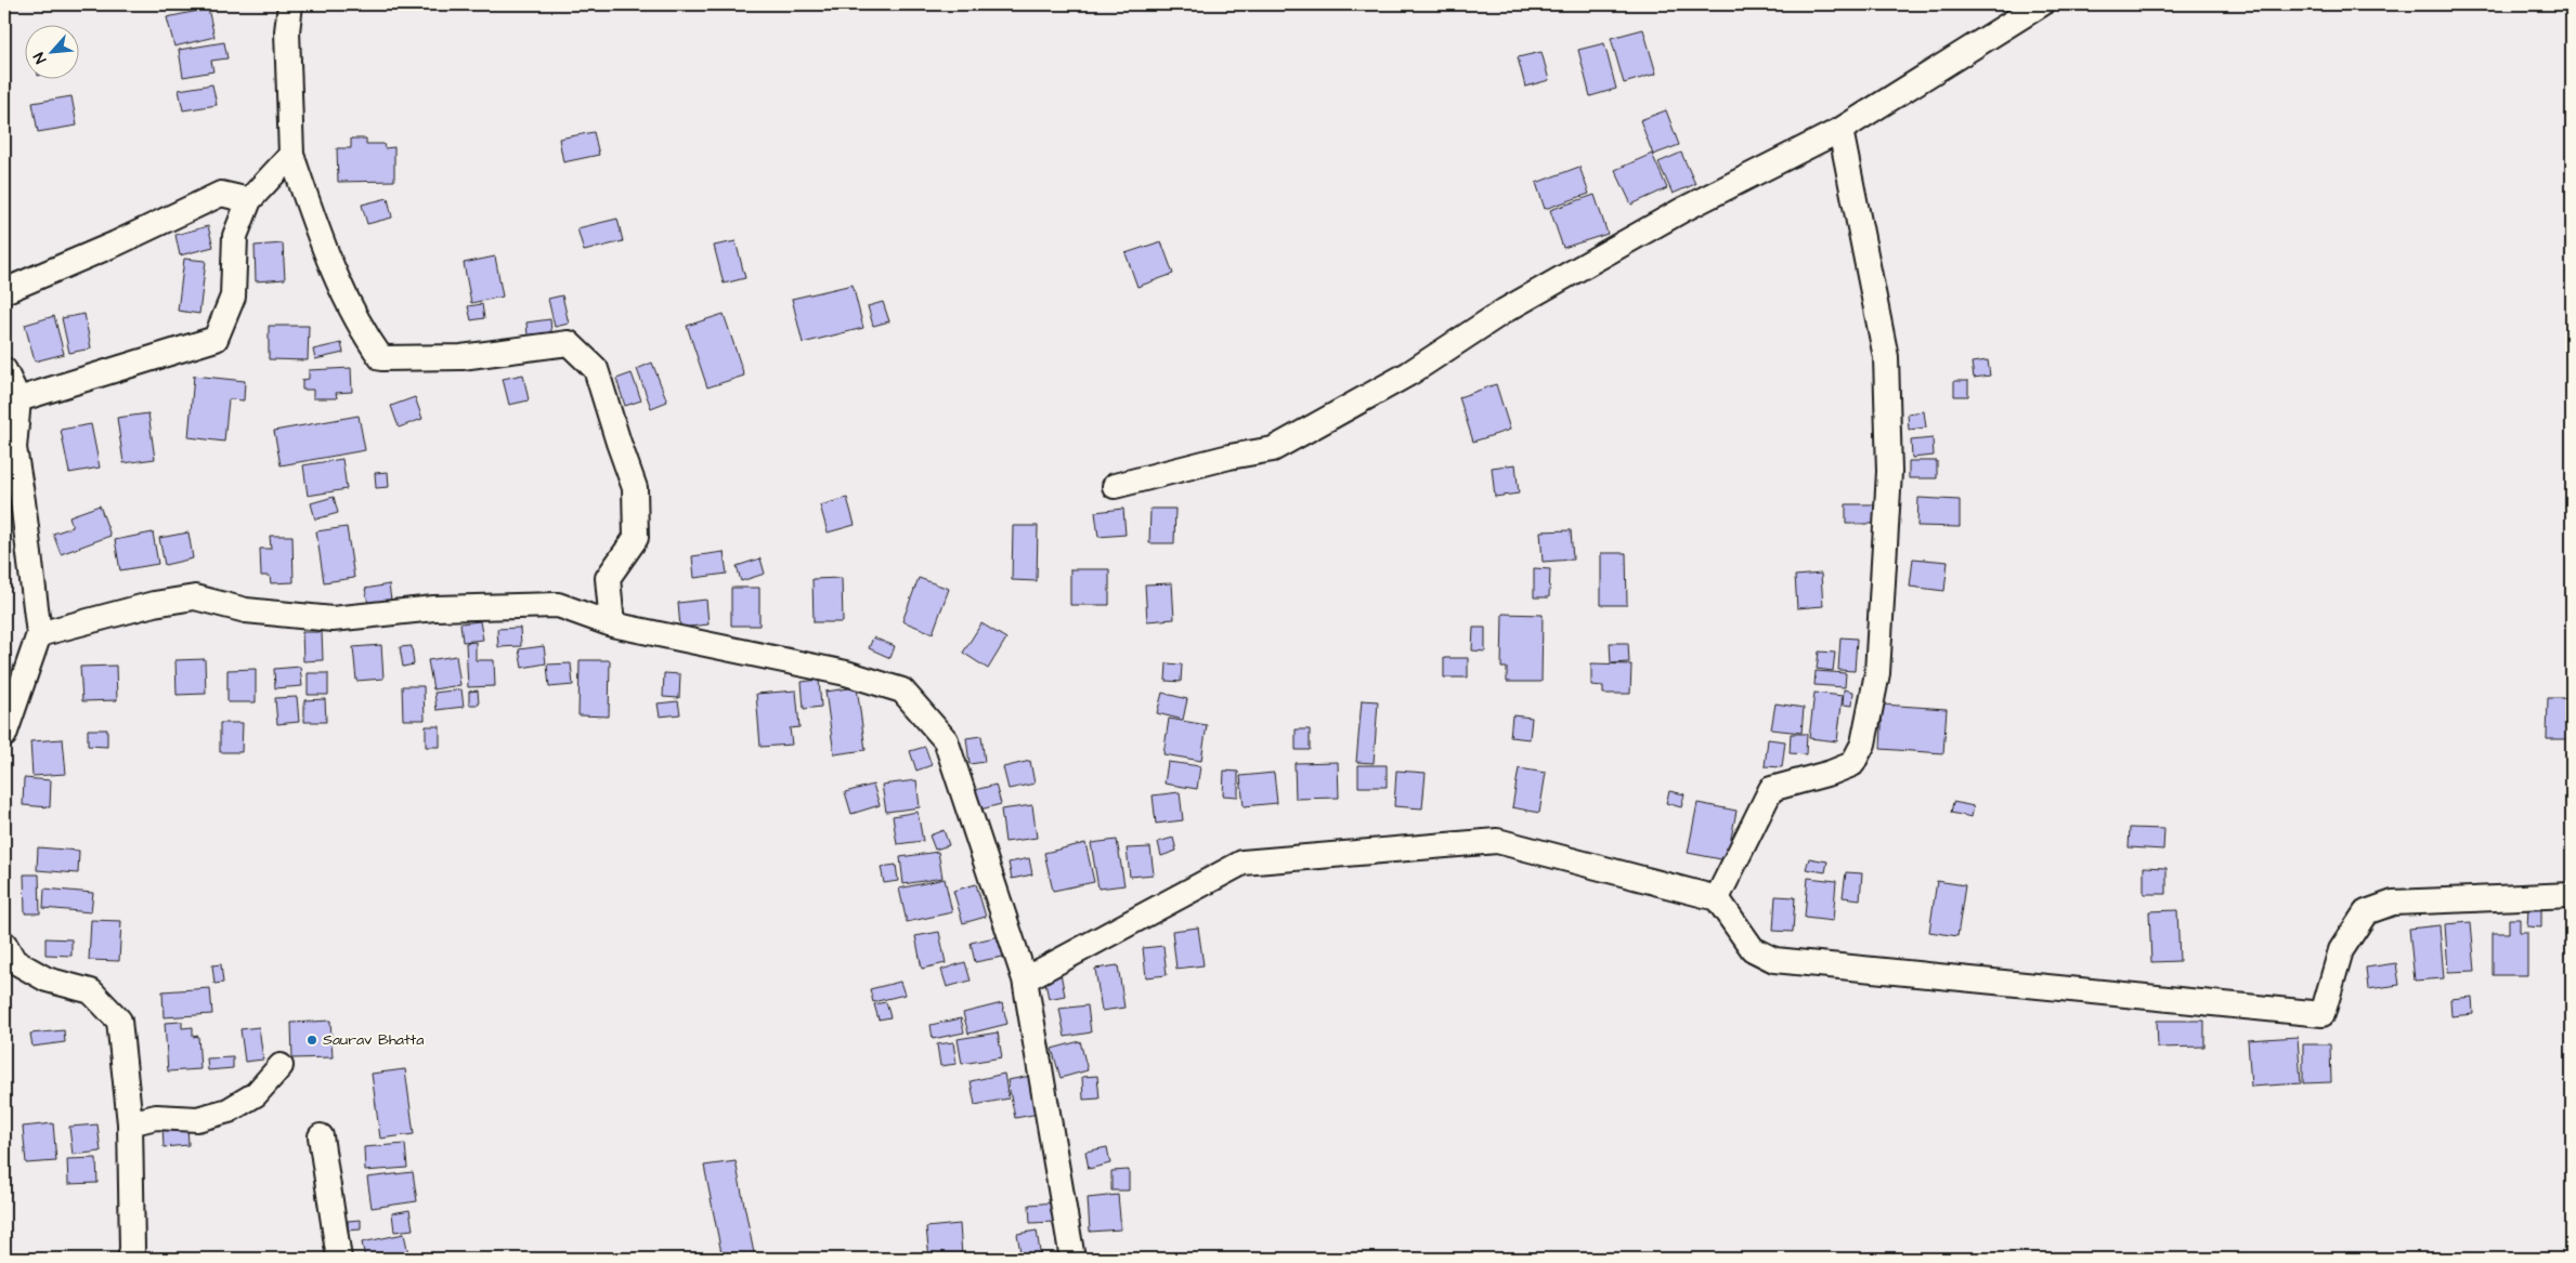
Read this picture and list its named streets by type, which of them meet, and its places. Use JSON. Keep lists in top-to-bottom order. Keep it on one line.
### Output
{"places":["Saurav Bhatta"],"north":"bottom left"}
